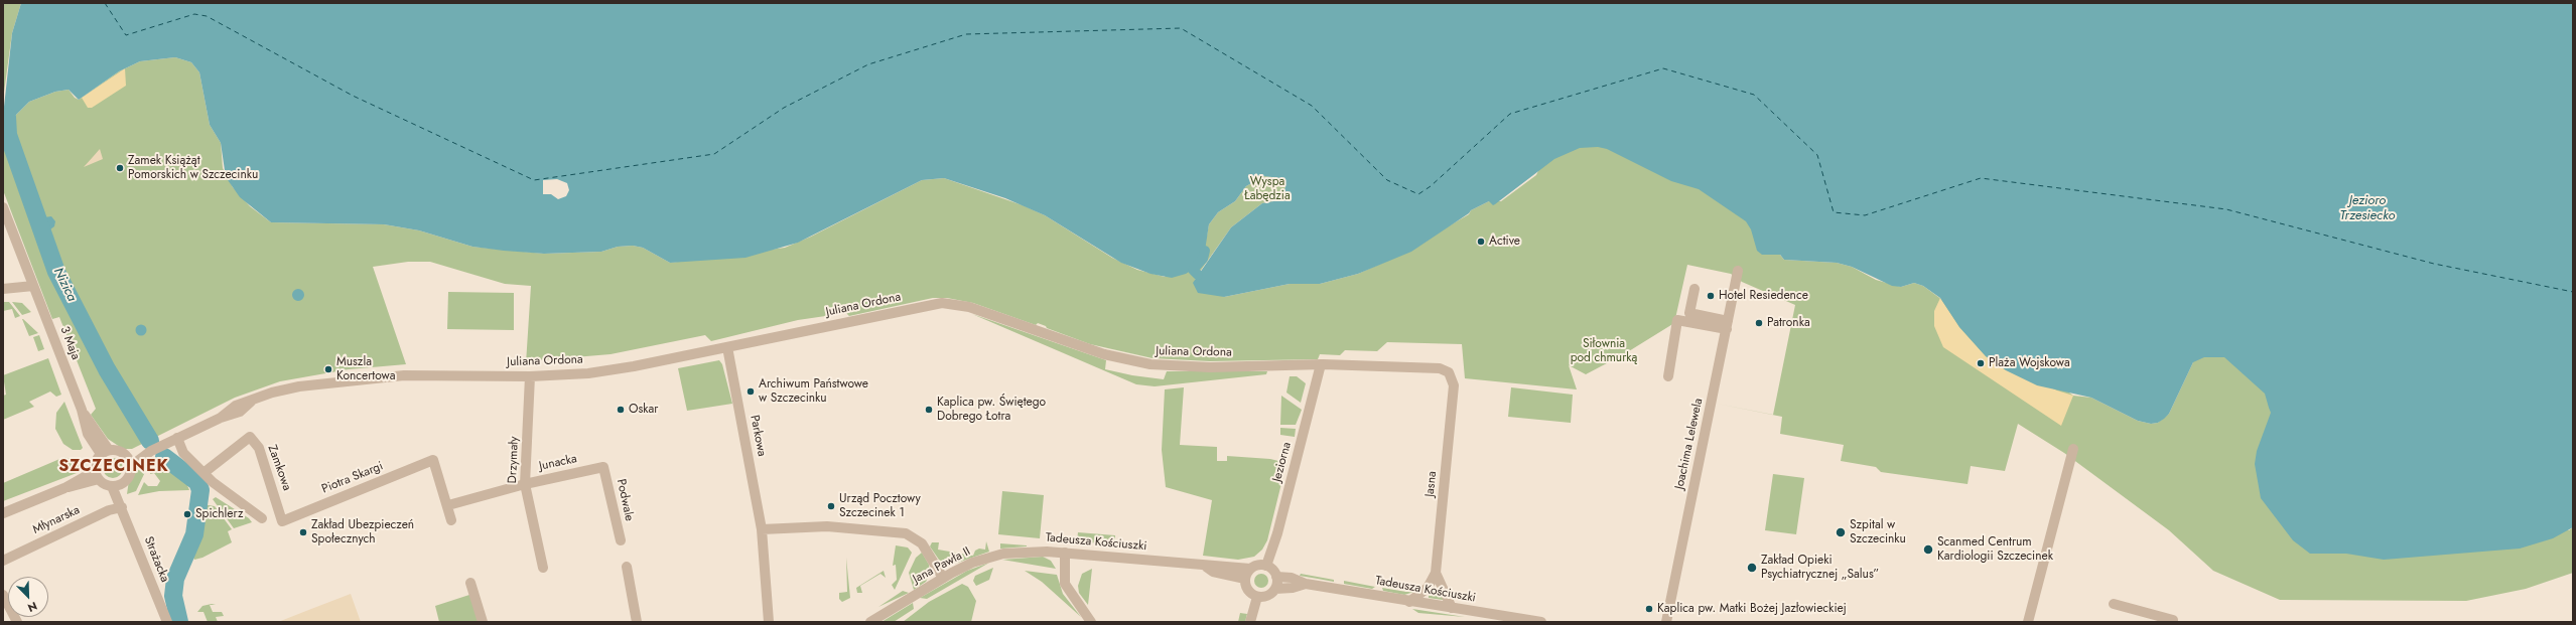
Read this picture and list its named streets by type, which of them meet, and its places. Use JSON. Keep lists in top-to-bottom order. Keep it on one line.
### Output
{"streets":{"street":["Juliana Ordona","3 Maja","Parkowa","Joachima Lelewela","Drzymały","Jeziorna","Junacka","Zamkowa","Piotra Skargi","Jasna","Podwale","Młynarska","Tadeusza Kościuszki","Strażacka","Jana Pawła II"]},"crossings":[["Juliana Ordona","Parkowa"],["Juliana Ordona","Drzymały"],["Juliana Ordona","Jeziorna"],["Juliana Ordona","Jasna"],["3 Maja","Strażacka"],["Drzymały","Junacka"],["Jeziorna","Tadeusza Kościuszki"],["Junacka","Piotra Skargi"],["Junacka","Podwale"],["Zamkowa","Piotra Skargi"],["Jasna","Tadeusza Kościuszki"],["Młynarska","Strażacka"],["Tadeusza Kościuszki","Jana Pawła II"]],"districts":["SZCZECINEK"],"water":["Jezioro Trzesiecko","Nizica"],"parks":["Wyspa Łabędzia","Siłownia pod chmurką"],"places":["Zamek Książąt Pomorskich w Szczecinku","Active","Hotel Resiedence","Patronka","Plaża Wojskowa","Muszla Koncertowa","Archiwum Państwowe w Szczecinku","Oskar","Kaplica pw. Świętego Dobrego Łotra","Urząd Pocztowy Szczecinek 1","Spichlerz","Zakład Ubezpieczeń Społecznych","Szpital w Szczecinku","Scanmed Centrum Kardiologii Szczecinek","Zakład Opieki Psychiatrycznej „Salus”","Kaplica pw. Matki Bożej Jazłowieckiej"],"north":"bottom right"}
